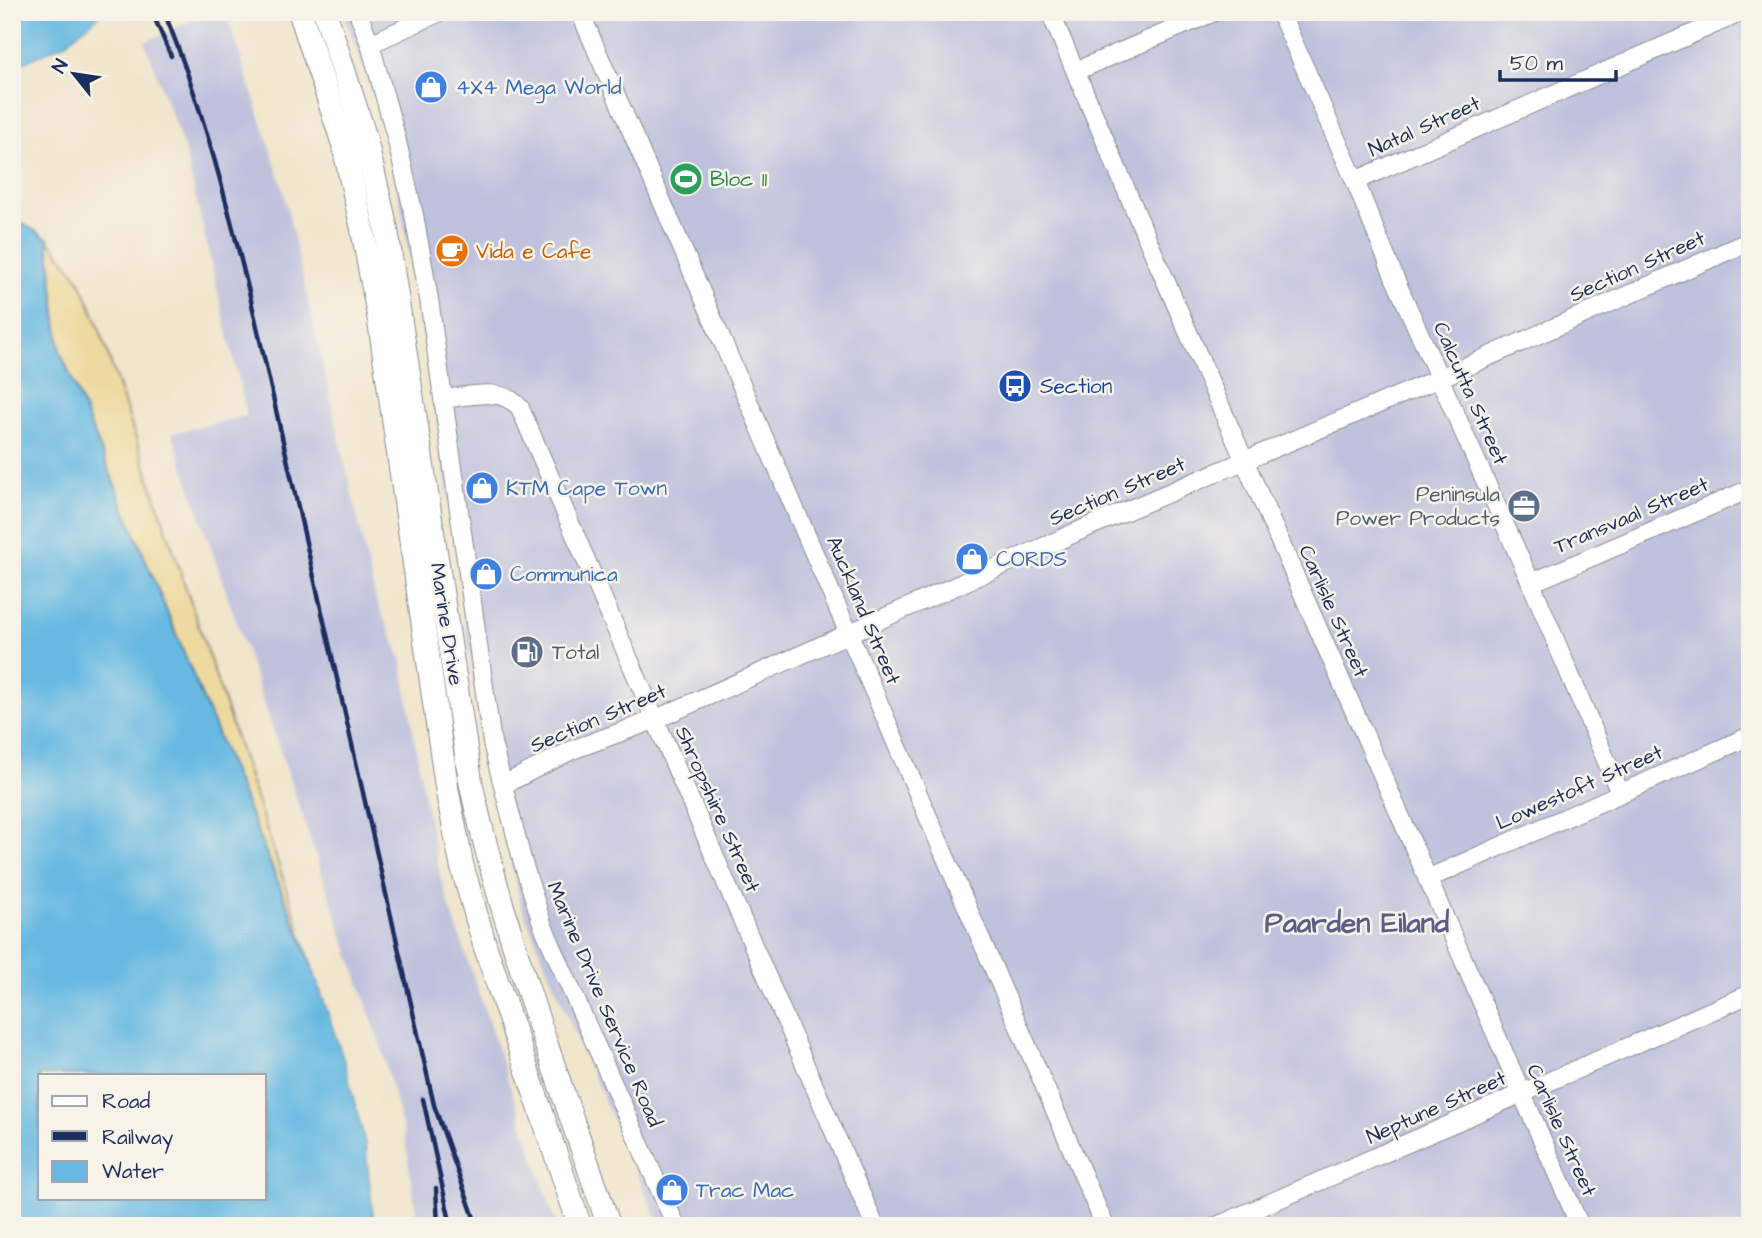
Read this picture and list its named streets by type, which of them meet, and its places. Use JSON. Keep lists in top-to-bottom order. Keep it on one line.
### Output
{"streets":{"main road":["Marine Drive"],"street":["Natal Street","Section Street","Calcutta Street","Transvaal Street","Auckland Street","Carlisle Street","Lowestoft Street","Shropshire Street","Marine Drive Service Road","Neptune Street"]},"crossings":[["Natal Street","Calcutta Street"],["Section Street","Calcutta Street"],["Section Street","Auckland Street"],["Section Street","Carlisle Street"],["Section Street","Shropshire Street"],["Section Street","Marine Drive Service Road"],["Calcutta Street","Transvaal Street"],["Calcutta Street","Lowestoft Street"],["Carlisle Street","Lowestoft Street"],["Carlisle Street","Neptune Street"],["Shropshire Street","Marine Drive Service Road"]],"districts":["Paarden Eiland"],"places":{"shop":["4X4 Mega World","KTM Cape Town","CORDS","Communica","Trac Mac"],"sports":["Bloc 11"],"cafe":["Vida e Cafe"],"bus stop":["Section"],"office":["Peninsula Power Products"],"fuel station":["Total"]},"legend":["Road","Railway","Water"],"scale_bar":"50 m","north":"top left"}
